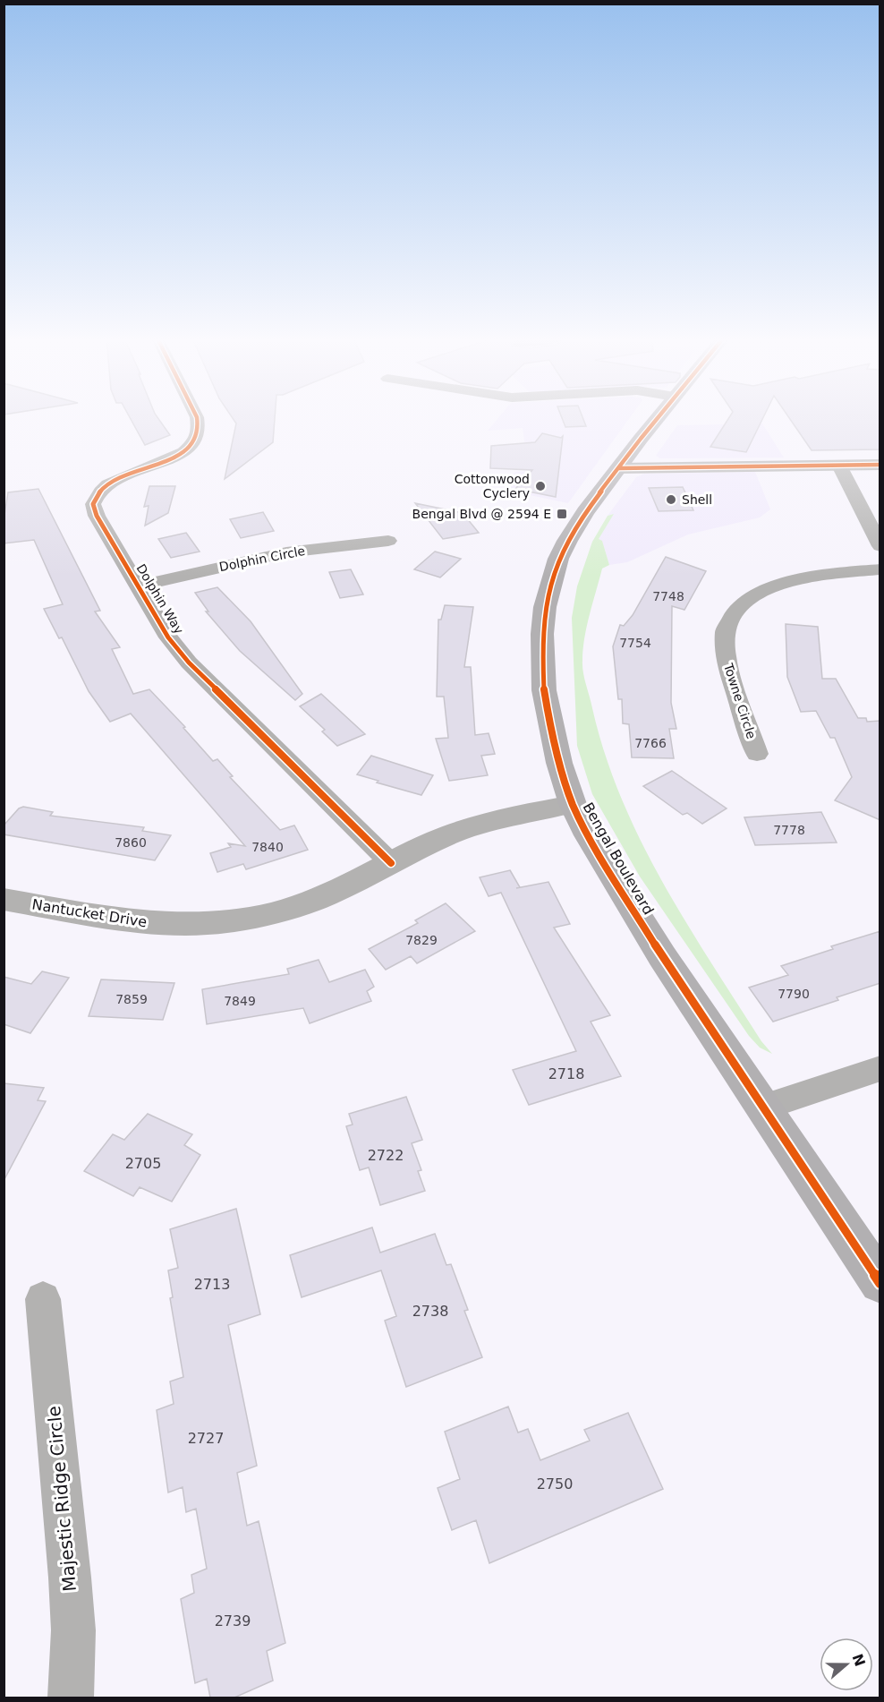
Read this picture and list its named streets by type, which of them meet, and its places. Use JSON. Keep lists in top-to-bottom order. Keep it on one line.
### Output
{"streets":{"main road":["Bengal Boulevard"],"street":["Dolphin Circle","Dolphin Way","Towne Circle","Nantucket Drive","Majestic Ridge Circle"]},"crossings":[["Dolphin Circle","Dolphin Way"],["Dolphin Way","Nantucket Drive"],["Bengal Boulevard","Nantucket Drive"]],"places":{"other":["Cottonwood Cyclery","Shell"],"transit":["Bengal Blvd @ 2594 E"]},"house_numbers":["7748","7754","7766","7778","7860","7840","7829","7790","7859","7849","2718","2722","2705","2713","2738","2727","2750","2739"],"north":"right"}
